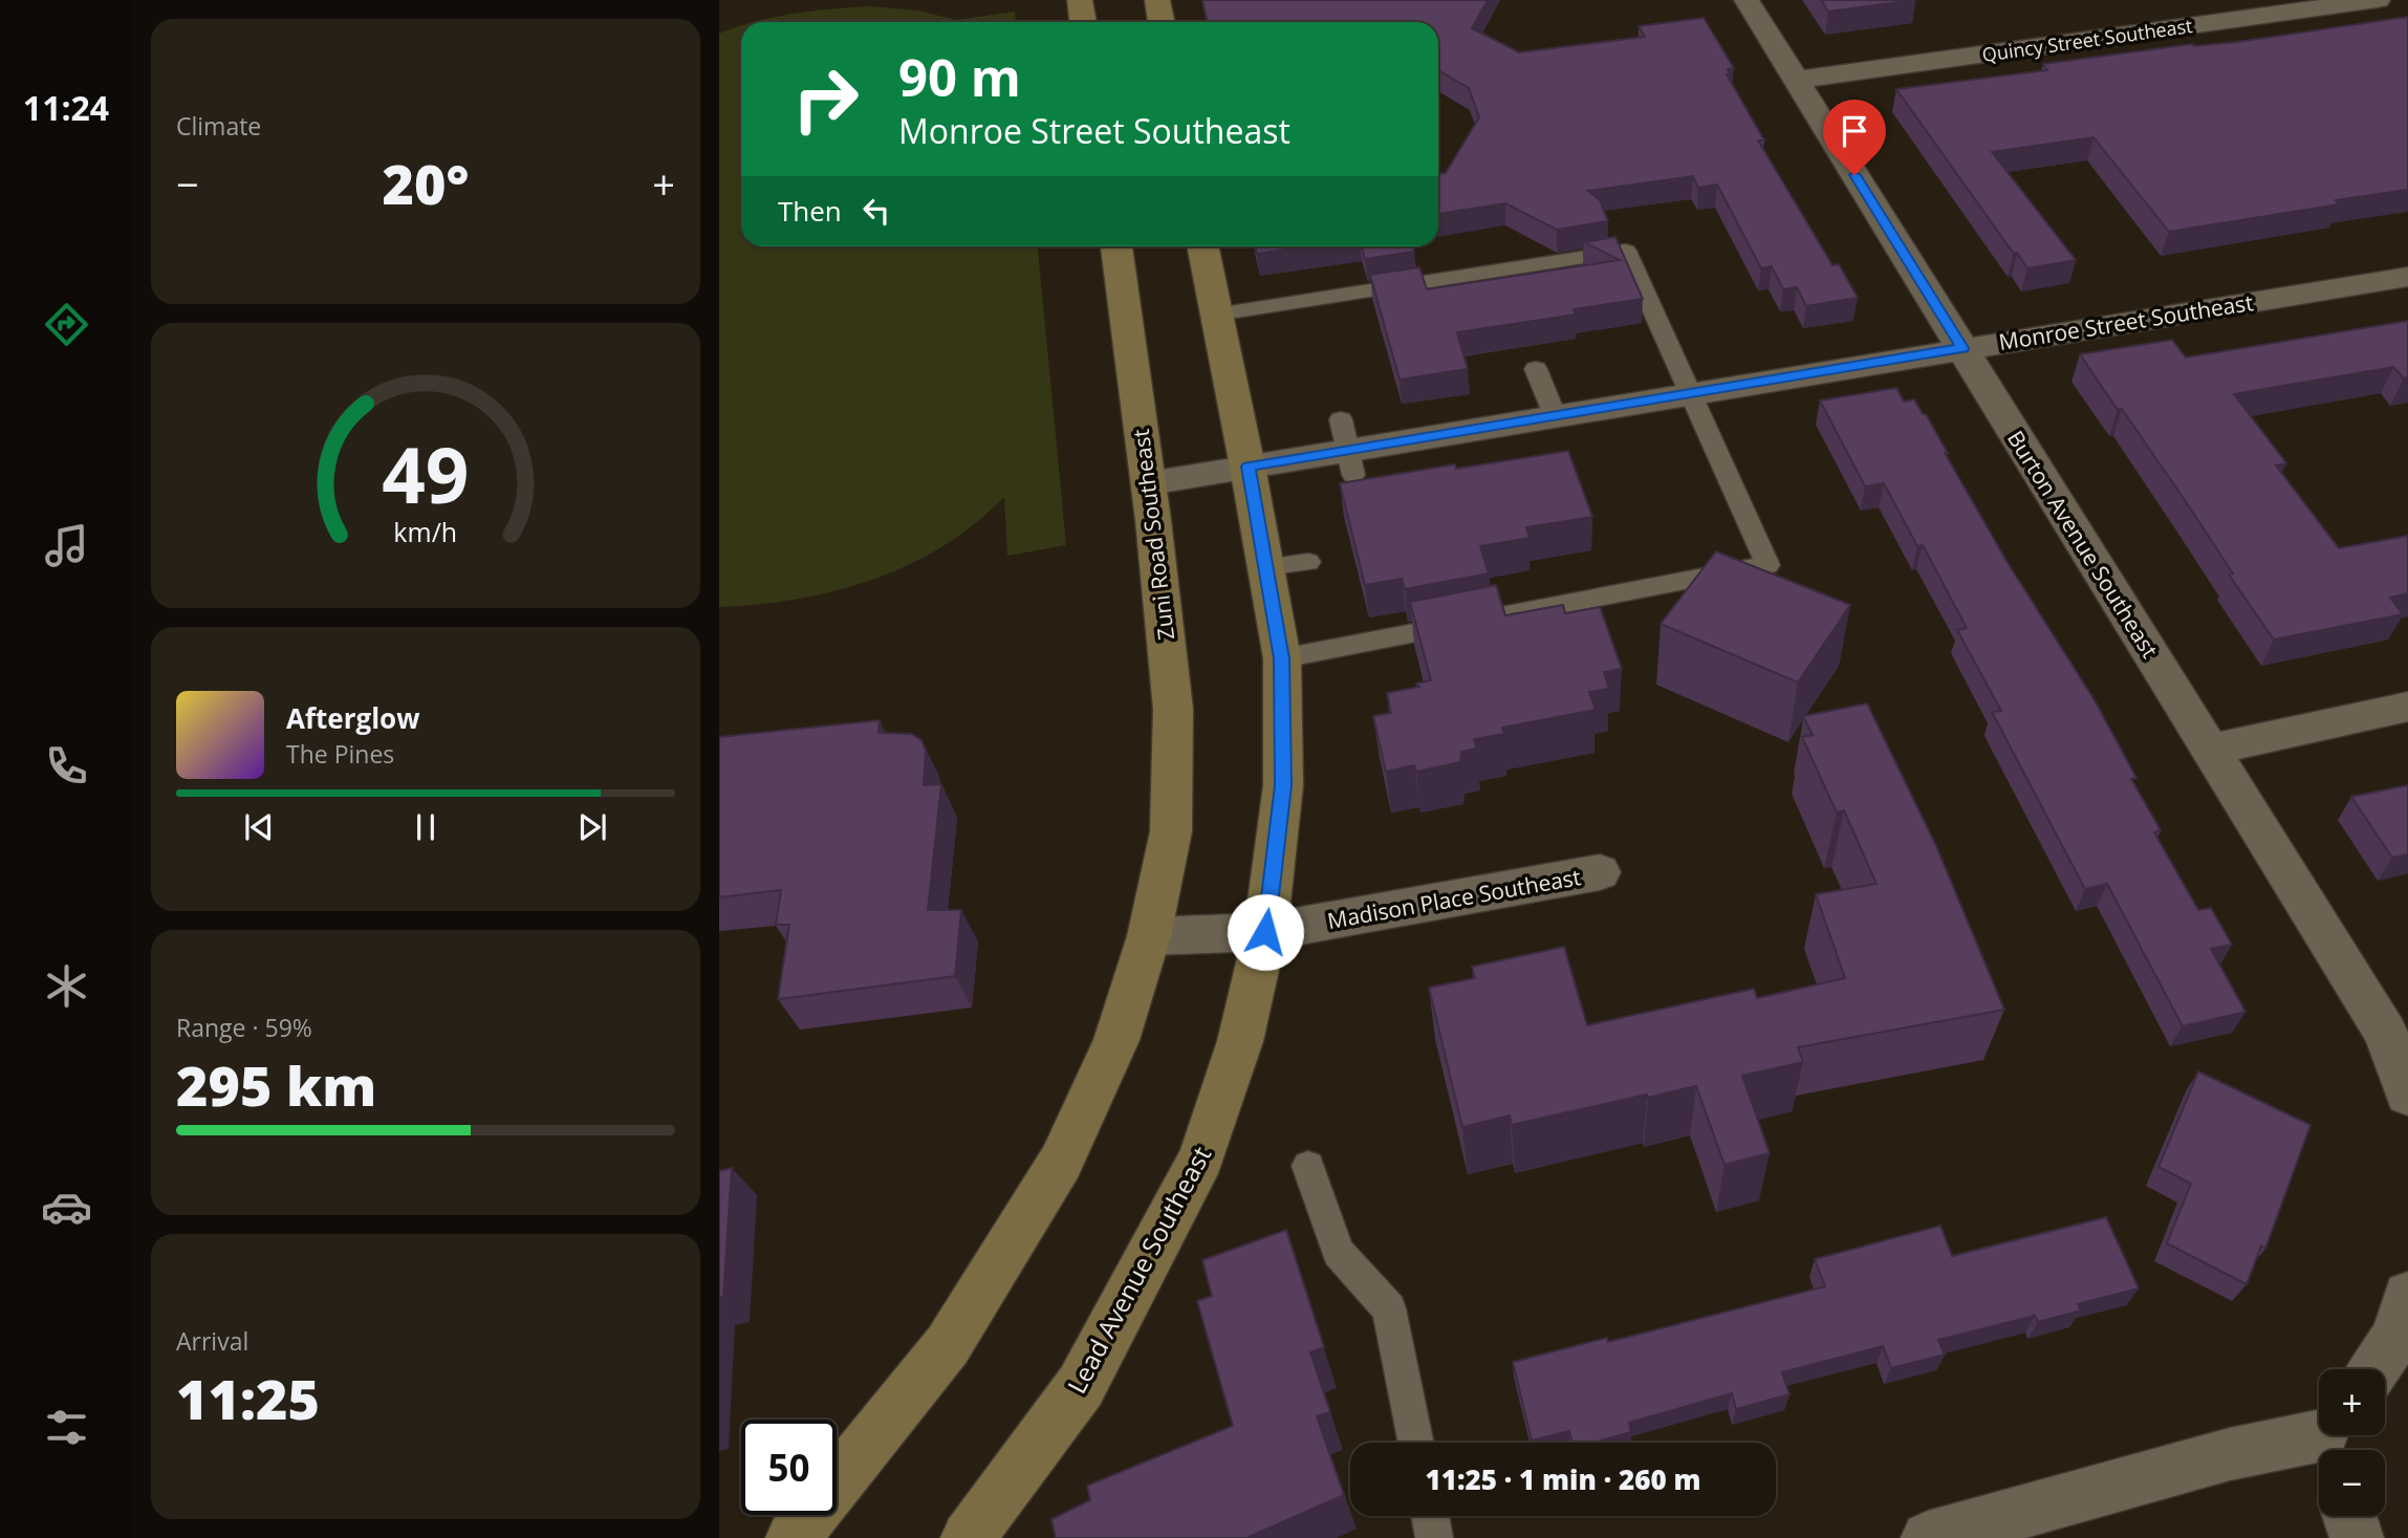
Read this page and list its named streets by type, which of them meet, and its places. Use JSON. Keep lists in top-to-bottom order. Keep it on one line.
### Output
{"streets":{"main road":["Zuni Road Southeast","Lead Avenue Southeast"],"street":["Quincy Street Southeast","Monroe Street Southeast","Burton Avenue Southeast","Madison Place Southeast"]},"crossings":[["Quincy Street Southeast","Burton Avenue Southeast"],["Monroe Street Southeast","Zuni Road Southeast"],["Monroe Street Southeast","Burton Avenue Southeast"],["Zuni Road Southeast","Madison Place Southeast"],["Madison Place Southeast","Lead Avenue Southeast"]],"page":{"tabs":"11:24","tile":["Climate",["Range · 59%","295 km"],["Arrival","11:25"]],"turn":["90 m","Monroe Street Southeast"],"heat":["−","20°","+"],"then":"Then","song":["Afterglow","The Pines"],"map_buttons":["+","−"],"limit":"50","trip":"11:25 · 1 min · 260 m","gauge":["49","km/h"]}}
